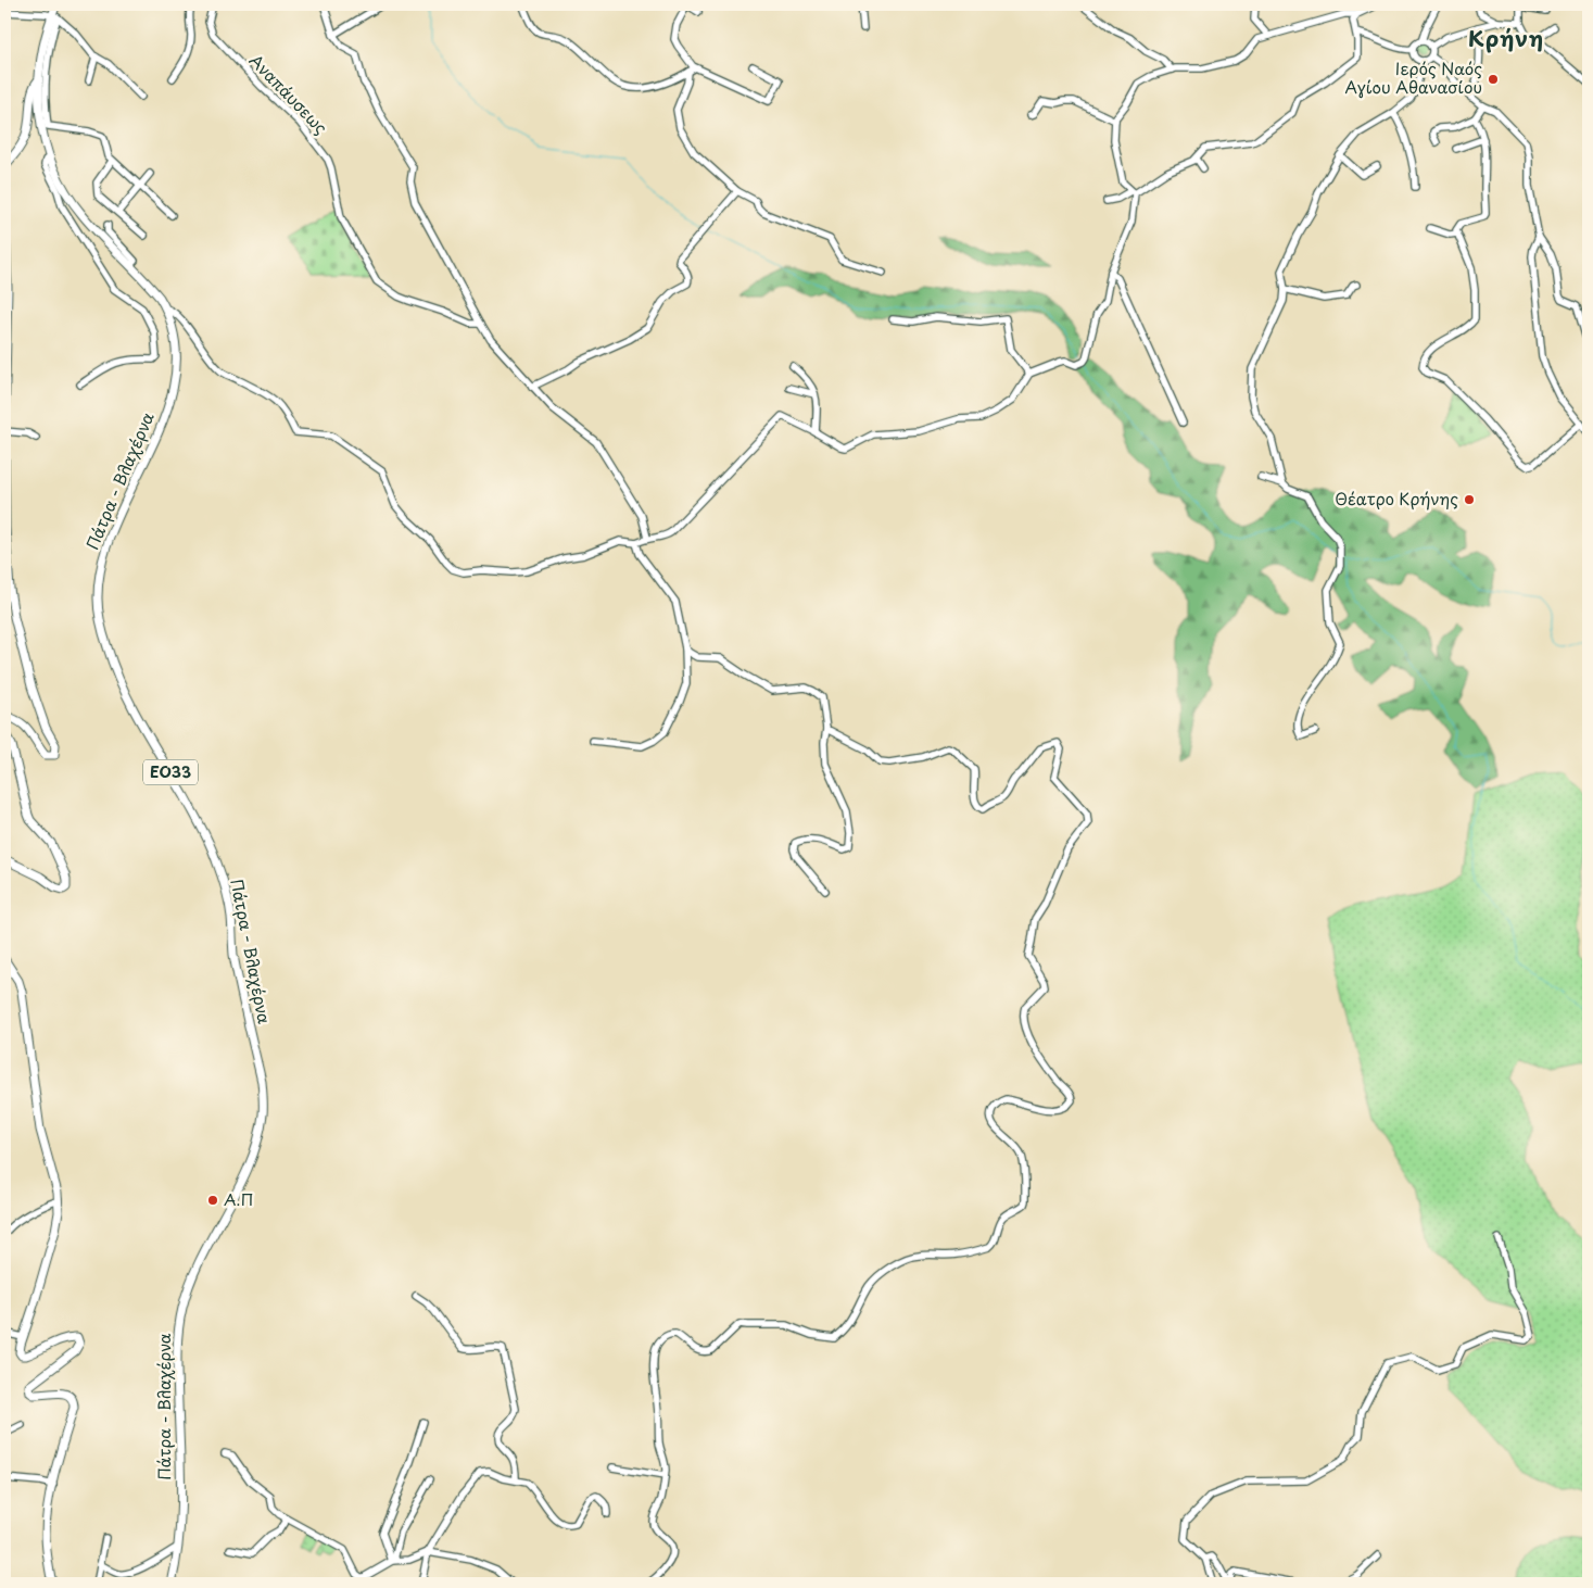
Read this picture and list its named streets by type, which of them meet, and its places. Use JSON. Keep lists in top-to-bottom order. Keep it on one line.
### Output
{"streets":{"main road":["Πάτρα - Βλαχέρνα","ΕΟ33"],"street":["Αναπάυσεως"]},"districts":["Κρήνη"],"places":["Ιερός Ναός Αγίου Αθανασίου","Θέατρο Κρήνης","Α.Π"]}
